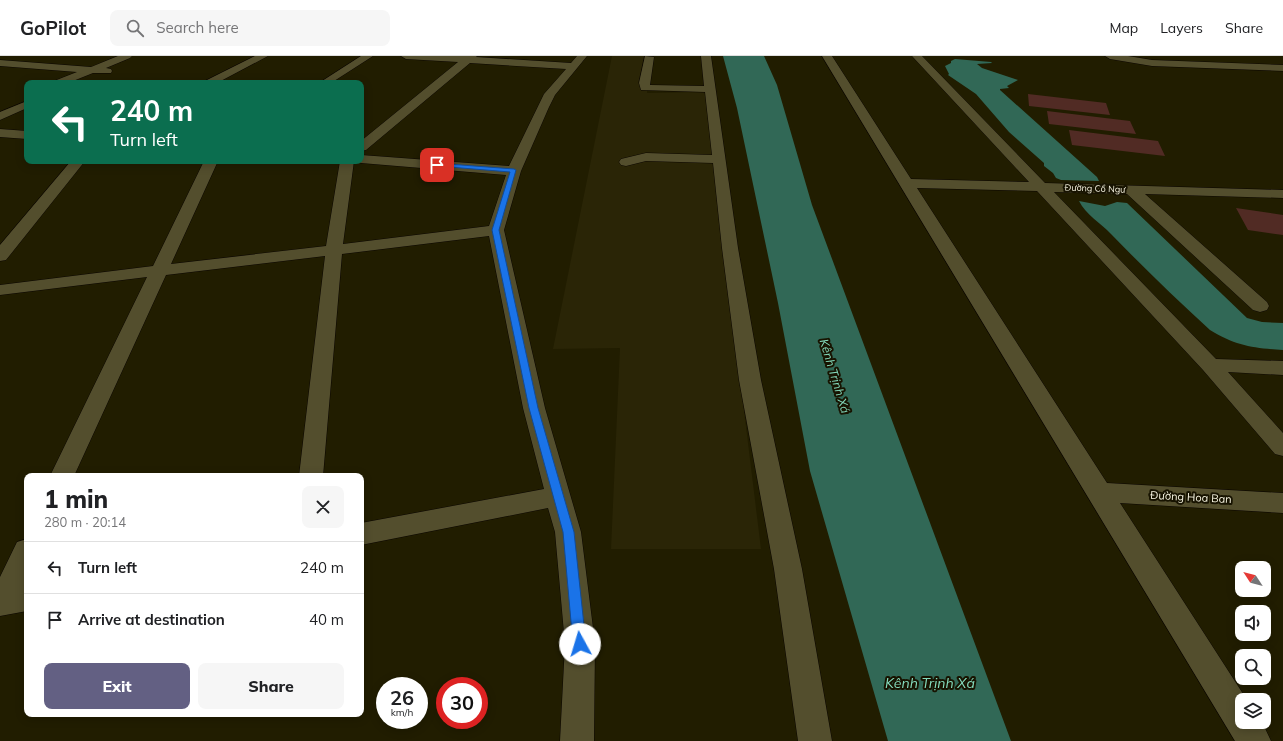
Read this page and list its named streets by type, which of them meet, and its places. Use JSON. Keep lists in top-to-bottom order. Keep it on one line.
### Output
{"streets":{"street":["Đường Cổ Ngư","Đường Hoa Ban"]},"water":["Kênh Trịnh Xá"],"north":"top left","page":{"header":"GoPilot","search":"Search here","nav":["Map","Layers","Share"],"turn":["240 m","Turn left"],"heading":["1 min","280 m · 20:14"],"list":[{"name":"Turn left","value":"240 m"},{"name":"Arrive at destination","value":"40 m"}],"buttons":["Exit","Share"],"speed":"26 km/h","limit":"30"}}
